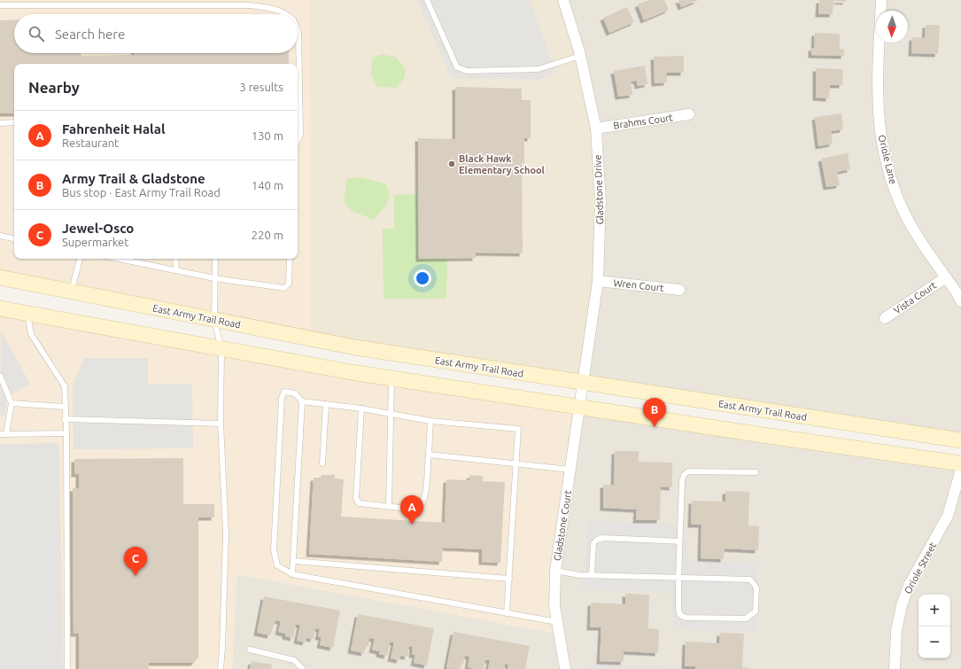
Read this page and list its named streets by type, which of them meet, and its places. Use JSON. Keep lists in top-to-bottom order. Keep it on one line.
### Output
{"streets":{"main road":["East Army Trail Road"],"street":["Brahms Court","Oriole Lane","Gladstone Drive","Wren Court","Vista Court","Gladstone Court","Oriole Street"]},"crossings":[["Brahms Court","Gladstone Drive"],["Oriole Lane","Vista Court"],["Gladstone Drive","Wren Court"],["Gladstone Drive","East Army Trail Road"],["Gladstone Drive","Gladstone Court"],["East Army Trail Road","Gladstone Court"]],"places":["Black Hawk Elementary School"],"north":"bottom","page":{"search":"Search here","heading":["Nearby","3 results"],"list":[{"mark":"A","name":"Fahrenheit Halal","note":"Restaurant","value":"130 m"},{"mark":"B","name":"Army Trail & Gladstone","note":"Bus stop · East Army Trail Road","value":"140 m"},{"mark":"C","name":"Jewel-Osco","note":"Supermarket","value":"220 m"}],"pins":["B","A","C"],"map_buttons":["+","−"]}}
